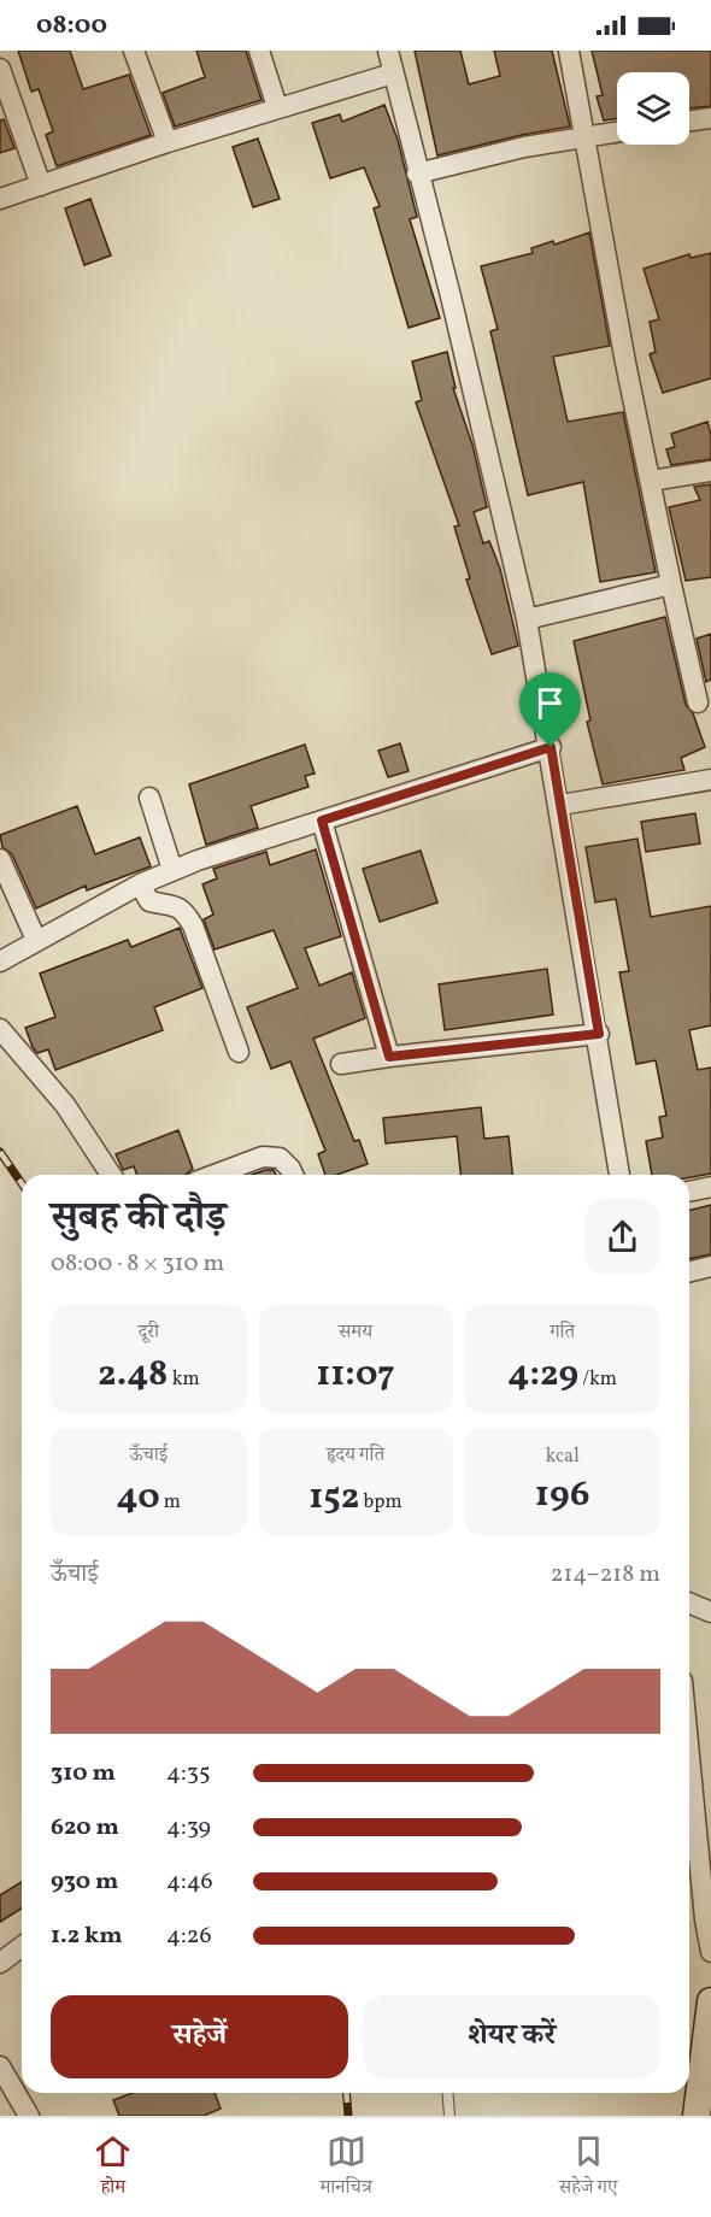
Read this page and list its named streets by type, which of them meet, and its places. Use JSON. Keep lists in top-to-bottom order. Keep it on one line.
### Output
{"page":{"status":"08:00","heading":["सुबह की दौड़","08:00 · 8 × 310 m"],"stats":[["दूरी","2.48 km"],["समय","11:07"],["गति","4:29 /km"],["ऊँचाई","40 m"],["हृदय गति","152 bpm"],["kcal","196"]],"chart":["ऊँचाई","214–218 m"],"list":[{"name":"310 m","note":"4:35"},{"name":"620 m","note":"4:39"},{"name":"930 m","note":"4:46"},{"name":"1.2 km","note":"4:26"}],"buttons":["सहेजें","शेयर करें"],"tabs":["होम","मानचित्र","सहेजे गए"]}}
